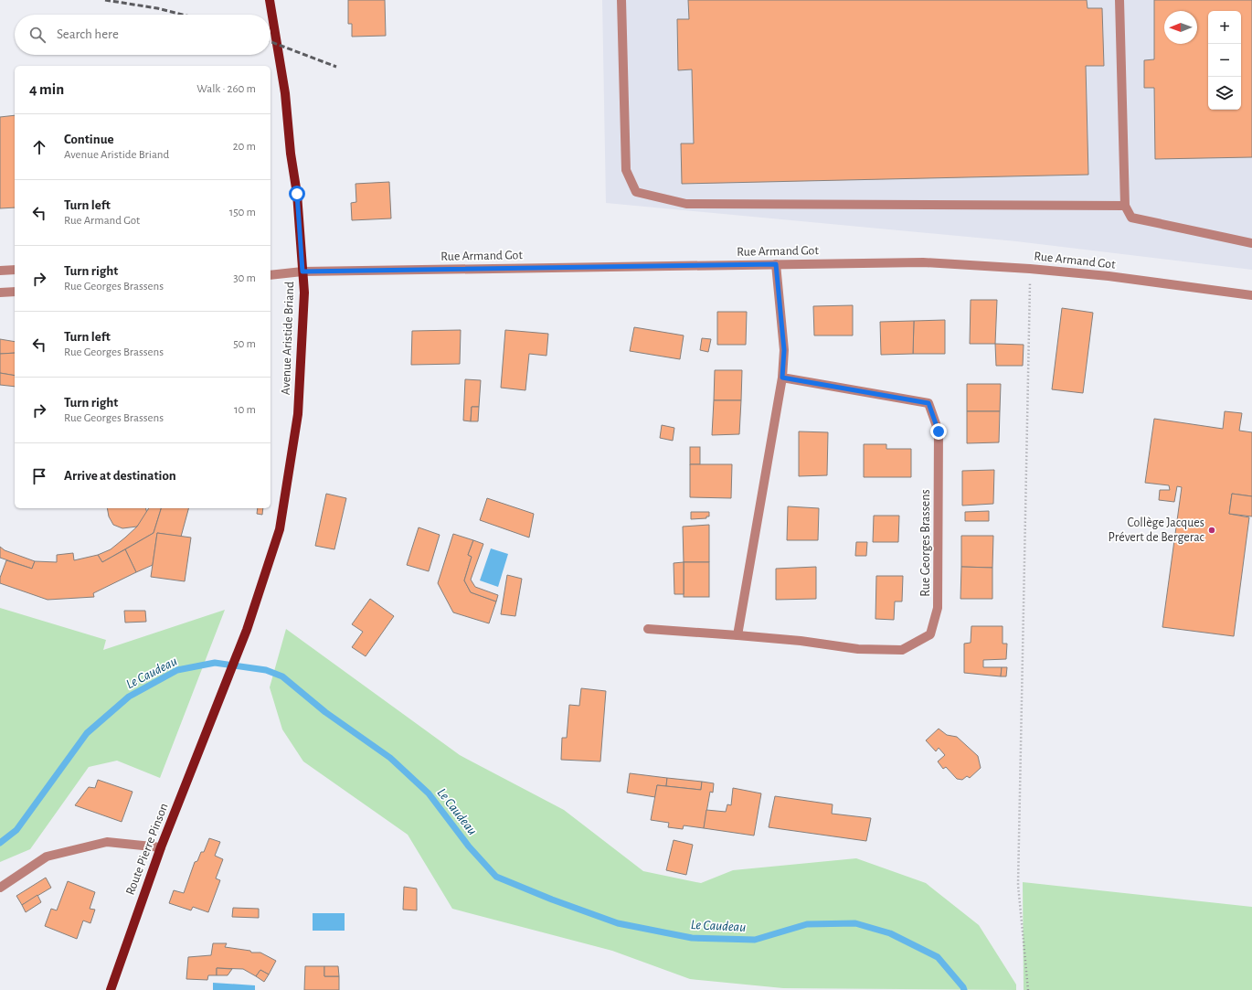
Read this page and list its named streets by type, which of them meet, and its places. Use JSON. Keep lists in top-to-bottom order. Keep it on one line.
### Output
{"streets":{"main road":["Avenue Aristide Briand","Route Pierre Pinson"],"street":["Rue Armand Got","Rue Georges Brassens"]},"crossings":[["Rue Armand Got","Avenue Aristide Briand"],["Avenue Aristide Briand","Route Pierre Pinson"]],"water":["Le Caudeau"],"places":["Collège Jacques Prévert de Bergerac"],"north":"left","page":{"map_buttons":["+","−"],"search":"Search here","heading":["4 min","Walk · 260 m"],"list":[["Continue","Avenue Aristide Briand","20 m"],["Turn left","Rue Armand Got","150 m"],["Turn right","Rue Georges Brassens","30 m"],["Turn left","Rue Georges Brassens","50 m"],["Turn right","Rue Georges Brassens","10 m"],"Arrive at destination"]}}
